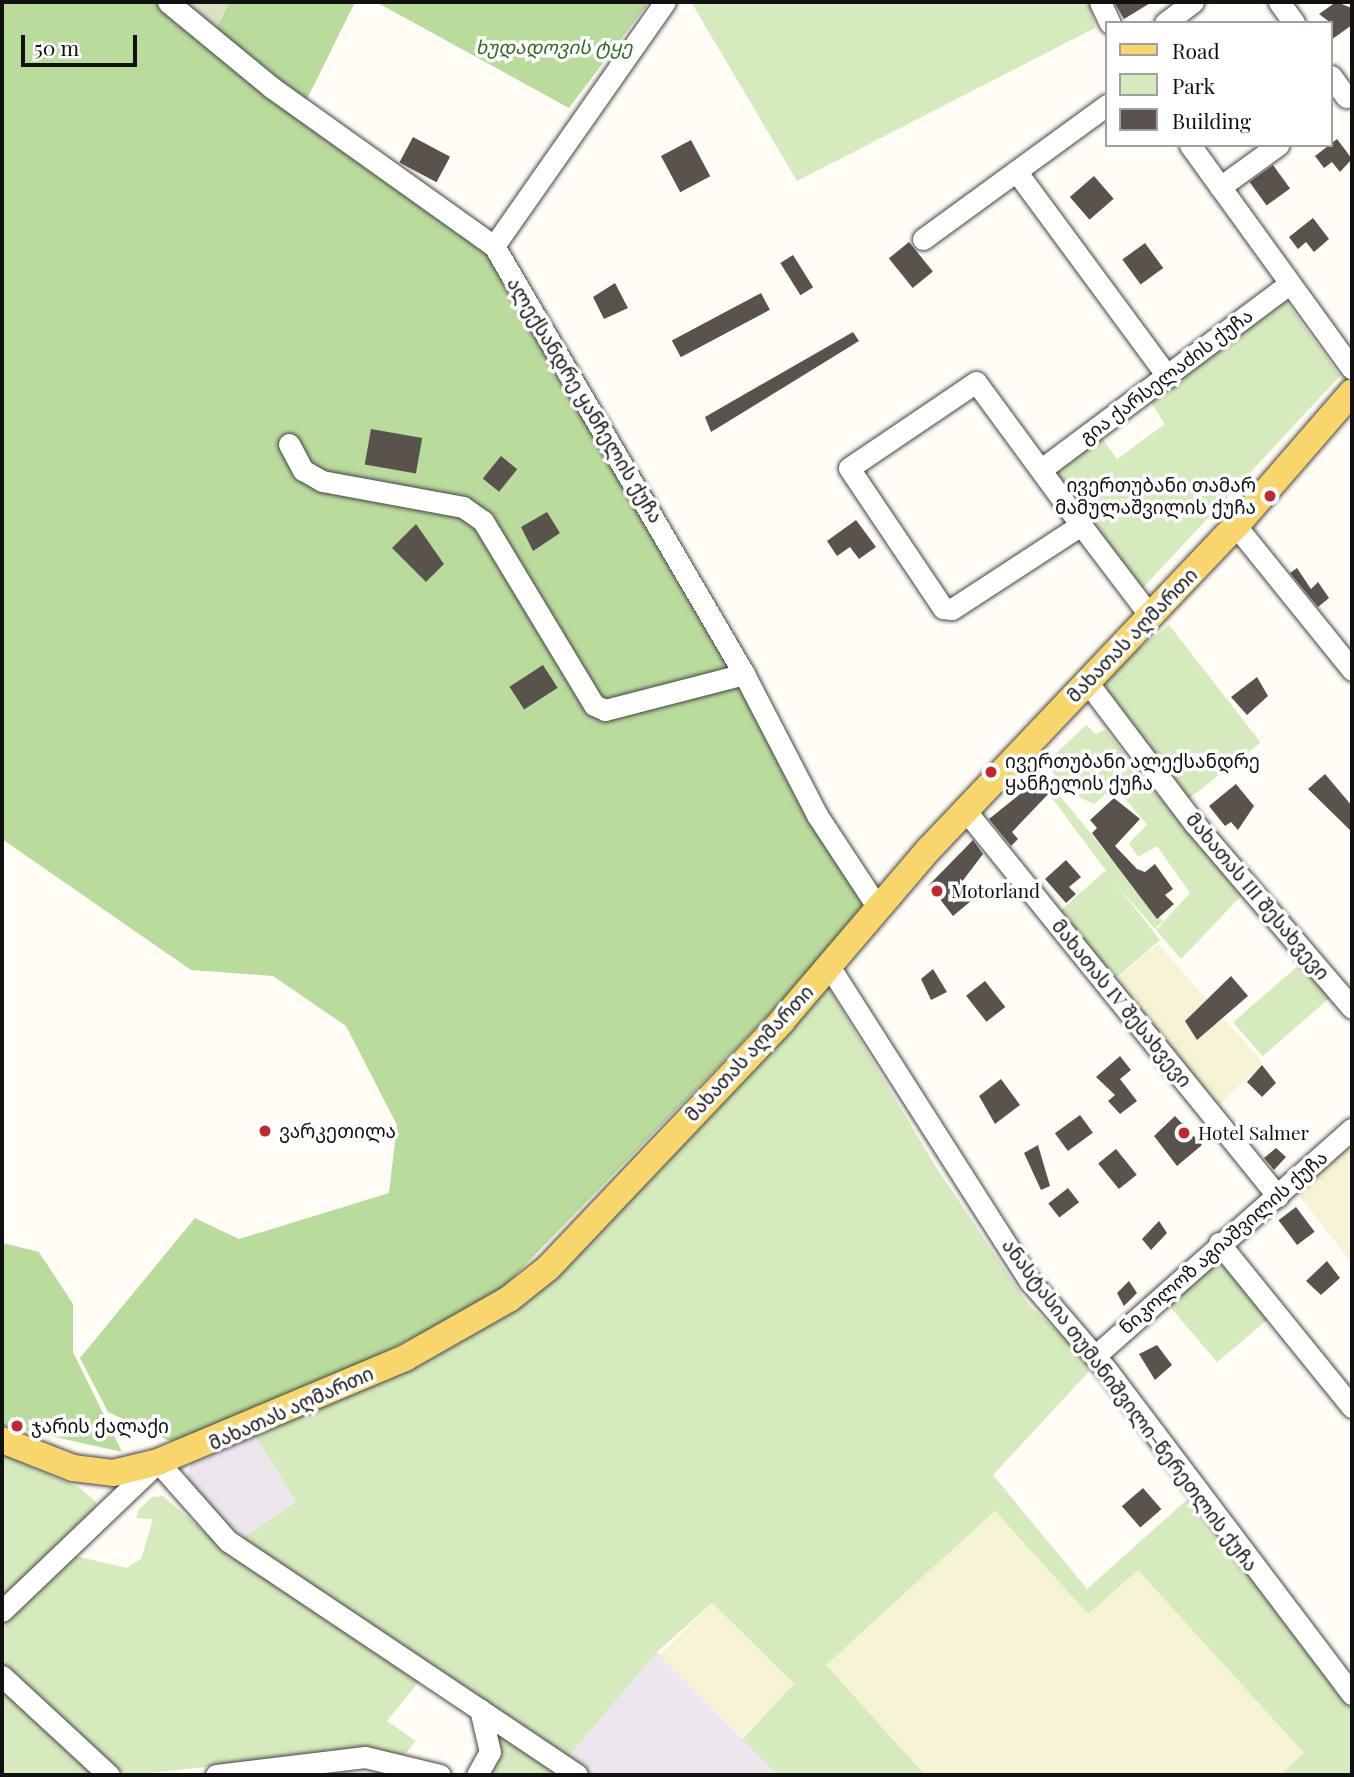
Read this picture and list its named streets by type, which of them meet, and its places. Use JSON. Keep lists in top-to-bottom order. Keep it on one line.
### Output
{"streets":{"main road":["მახათას აღმართი"],"street":["გია ქარსელაძის ქუჩა","ალექსანდრე ყანჩელის ქუჩა","მახათას III შესახვევი","მახათას IV შესახვევი","ნიკოლოზ აგიაშვილის ქუჩა","ანასტასია თუმანიშვილი-წერეთლის ქუჩა"]},"crossings":[["ალექსანდრე ყანჩელის ქუჩა","მახათას აღმართი"],["მახათას აღმართი","მახათას III შესახვევი"],["მახათას აღმართი","მახათას IV შესახვევი"],["მახათას აღმართი","ანასტასია თუმანიშვილი-წერეთლის ქუჩა"],["მახათას IV შესახვევი","ნიკოლოზ აგიაშვილის ქუჩა"],["ნიკოლოზ აგიაშვილის ქუჩა","ანასტასია თუმანიშვილი-წერეთლის ქუჩა"]],"parks":["ხუდადოვის ტყე"],"places":["ივერთუბანი თამარ მამულაშვილის ქუჩა","ივერთუბანი ალექსანდრე ყანჩელის ქუჩა","Motorland","ვარკეთილა","Hotel Salmer","ჯარის ქალაქი"],"legend":["Road","Park","Building"],"scale_bar":"50 m"}
